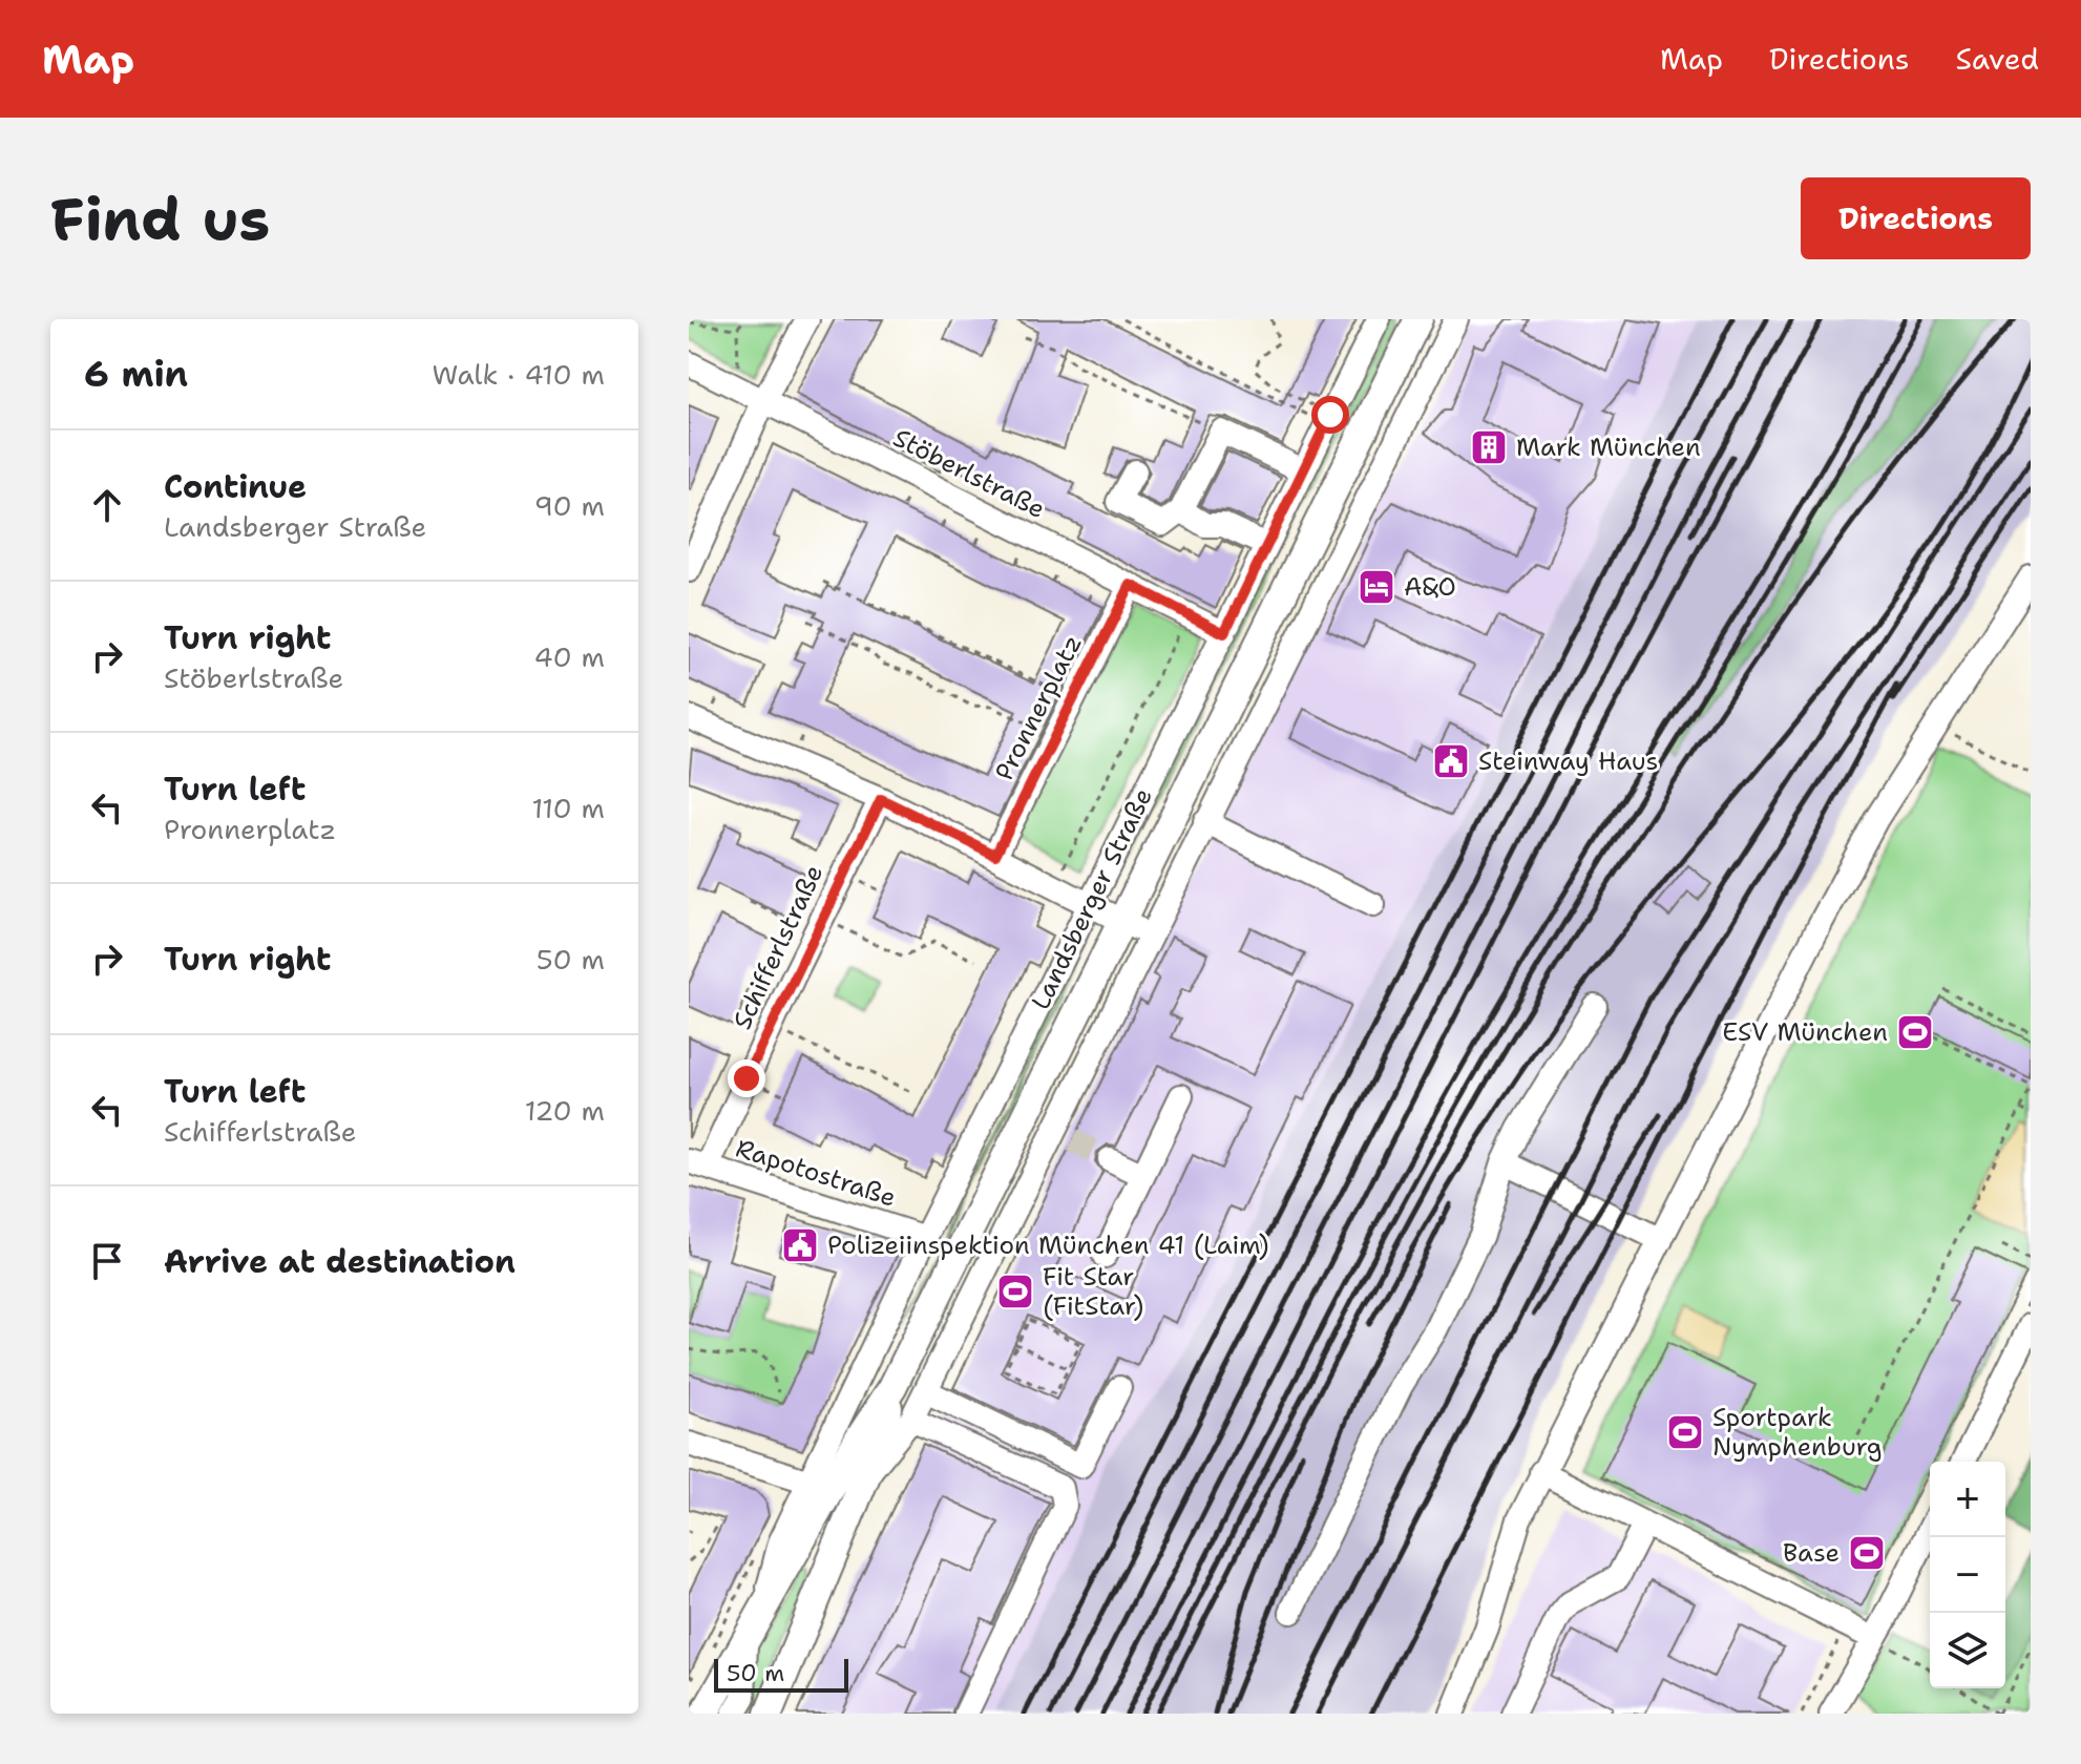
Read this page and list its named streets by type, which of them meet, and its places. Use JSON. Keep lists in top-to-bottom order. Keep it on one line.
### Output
{"streets":{"main road":["Landsberger Straße"],"street":["Stöberlstraße","Pronnerplatz","Schifferlstraße","Rapotostraße"]},"crossings":[["Stöberlstraße","Pronnerplatz"],["Stöberlstraße","Landsberger Straße"],["Landsberger Straße","Rapotostraße"],["Schifferlstraße","Rapotostraße"]],"places":{"building":["Mark München"],"hotel":["A&O"],"public building":["Steinway Haus","Polizeiinspektion München 41 (Laim)"],"sports":["ESV München","Fit Star (FitStar)","Sportpark Nymphenburg","Base"]},"scale_bar":"50 m","page":{"header":"Map","nav":["Map","Directions","Saved"],"buttons":"Directions","title":"Find us","heading":["6 min","Walk · 410 m"],"list":[["Continue","Landsberger Straße","90 m"],["Turn right","Stöberlstraße","40 m"],["Turn left","Pronnerplatz","110 m"],["Turn right","50 m"],["Turn left","Schifferlstraße","120 m"],"Arrive at destination"],"map_buttons":["+","−"],"scale":"50 m"}}
